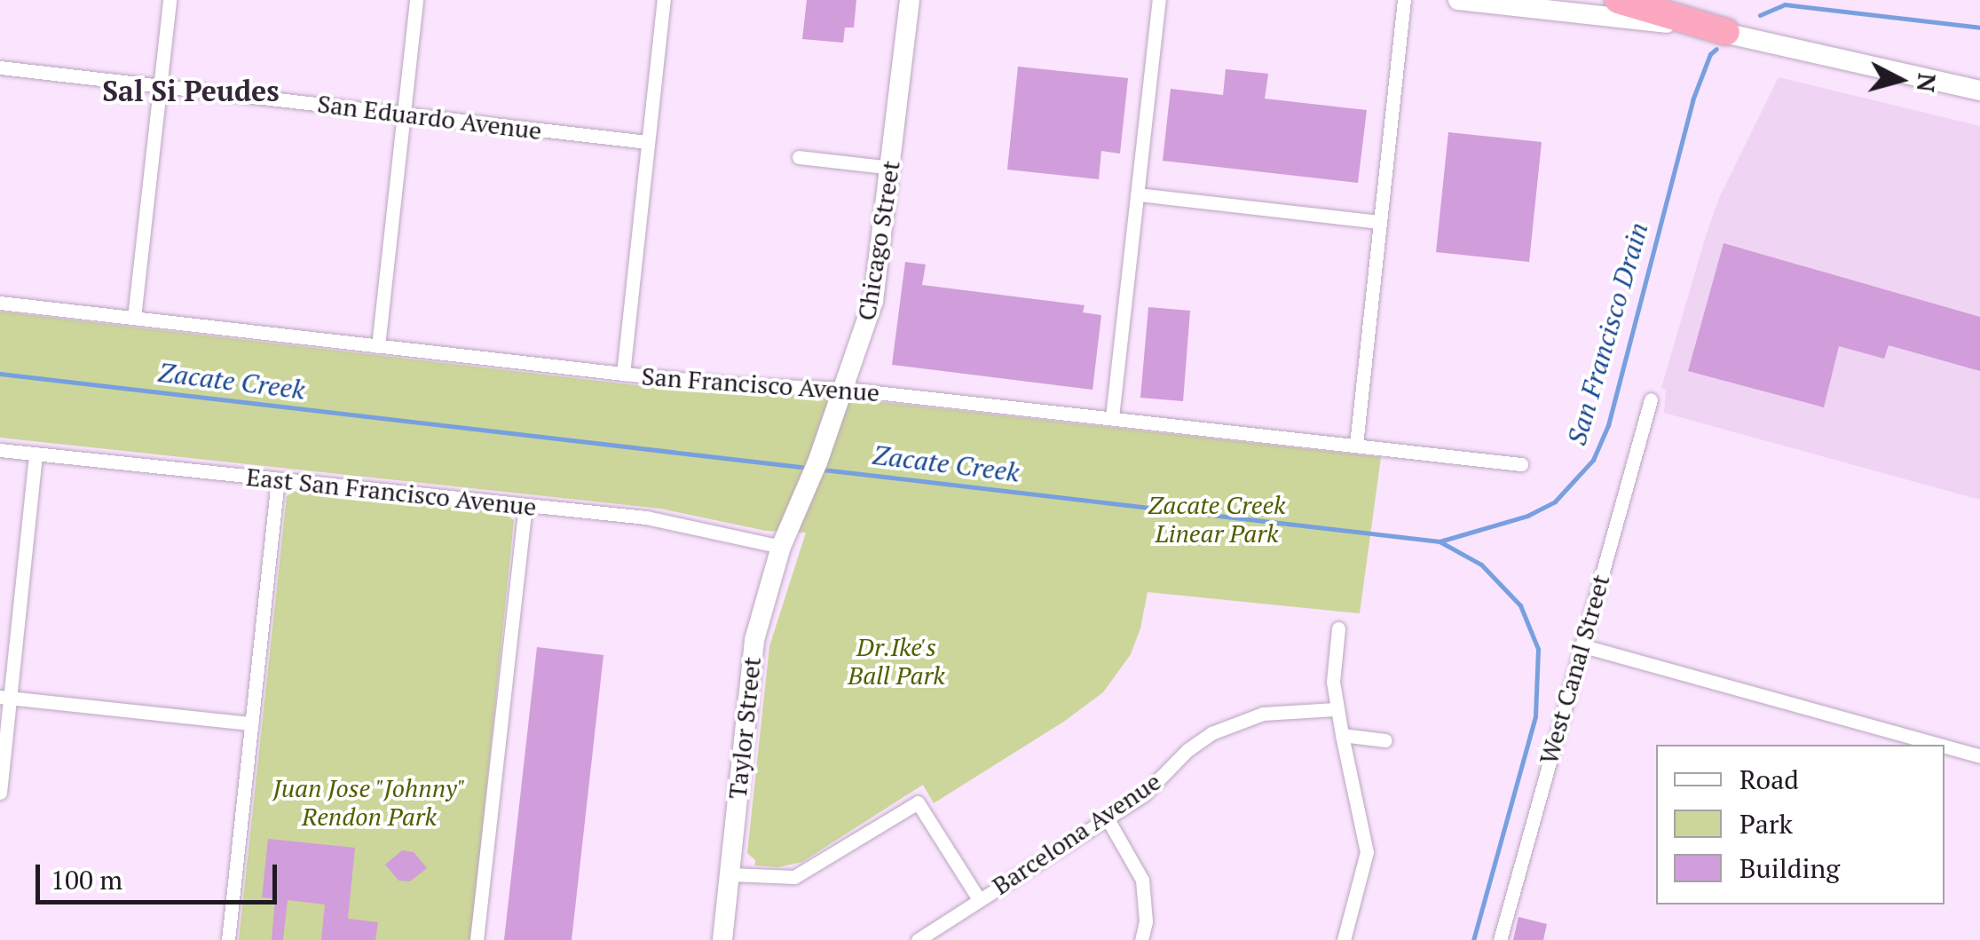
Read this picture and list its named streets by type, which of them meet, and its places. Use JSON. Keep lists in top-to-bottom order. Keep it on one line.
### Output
{"streets":{"street":["San Eduardo Avenue","Chicago Street","San Francisco Avenue","East San Francisco Avenue","West Canal Street","Taylor Street","Barcelona Avenue"]},"crossings":[["Chicago Street","San Francisco Avenue"],["Chicago Street","Taylor Street"],["East San Francisco Avenue","Taylor Street"]],"districts":["Sal Si Peudes"],"water":["San Francisco Drain","Zacate Creek"],"parks":["Zacate Creek Linear Park","Dr.Ike's Ball Park","Juan Jose \"Johnny\" Rendon Park"],"legend":["Road","Park","Building"],"scale_bar":"100 m","north":"right"}
